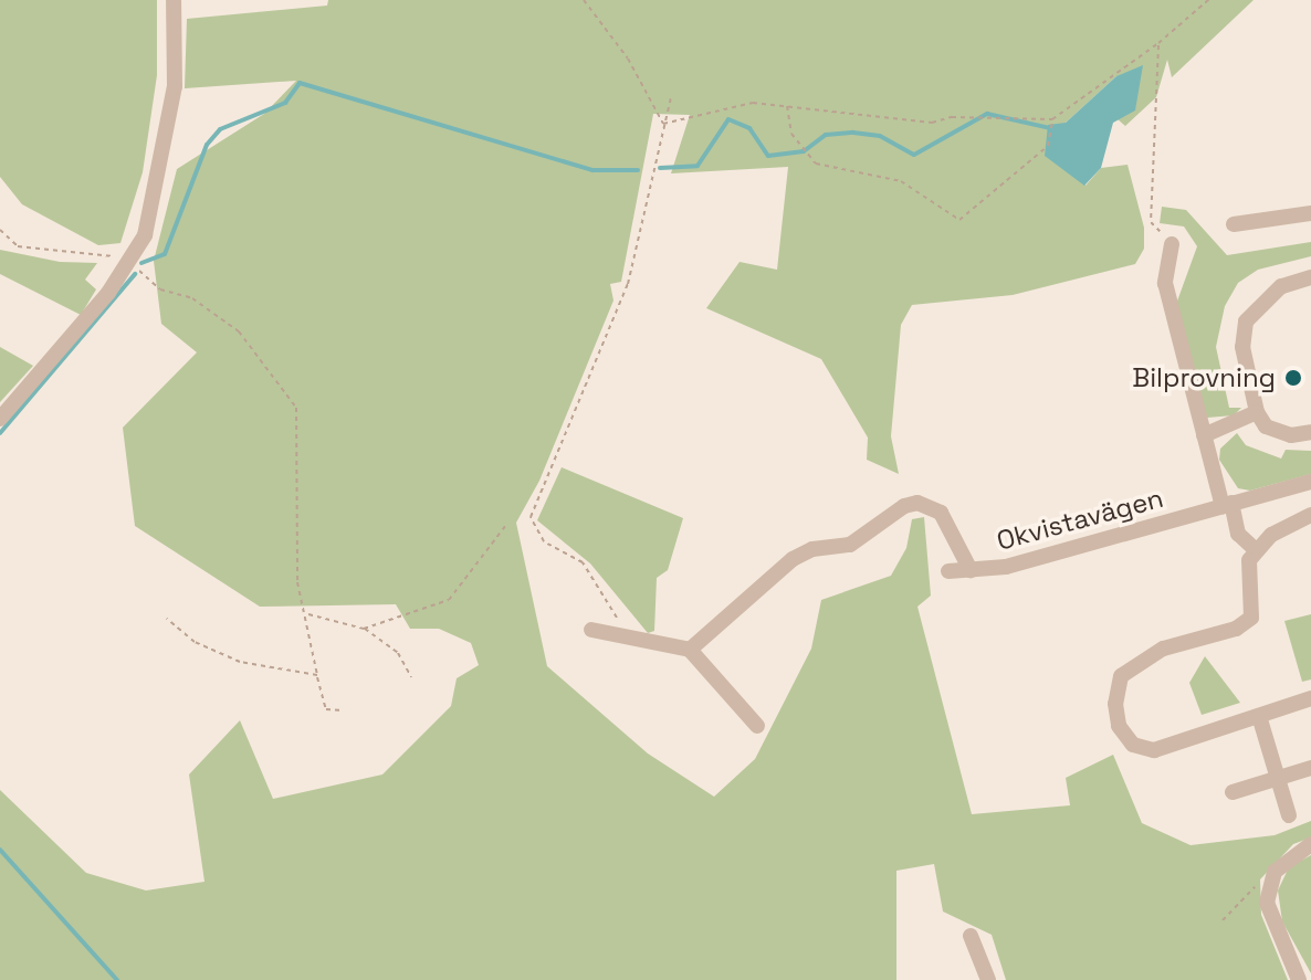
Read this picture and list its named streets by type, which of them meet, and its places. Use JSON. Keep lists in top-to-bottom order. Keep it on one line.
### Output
{"streets":{"street":["Okvistavägen"]},"places":["Bilprovning"]}
